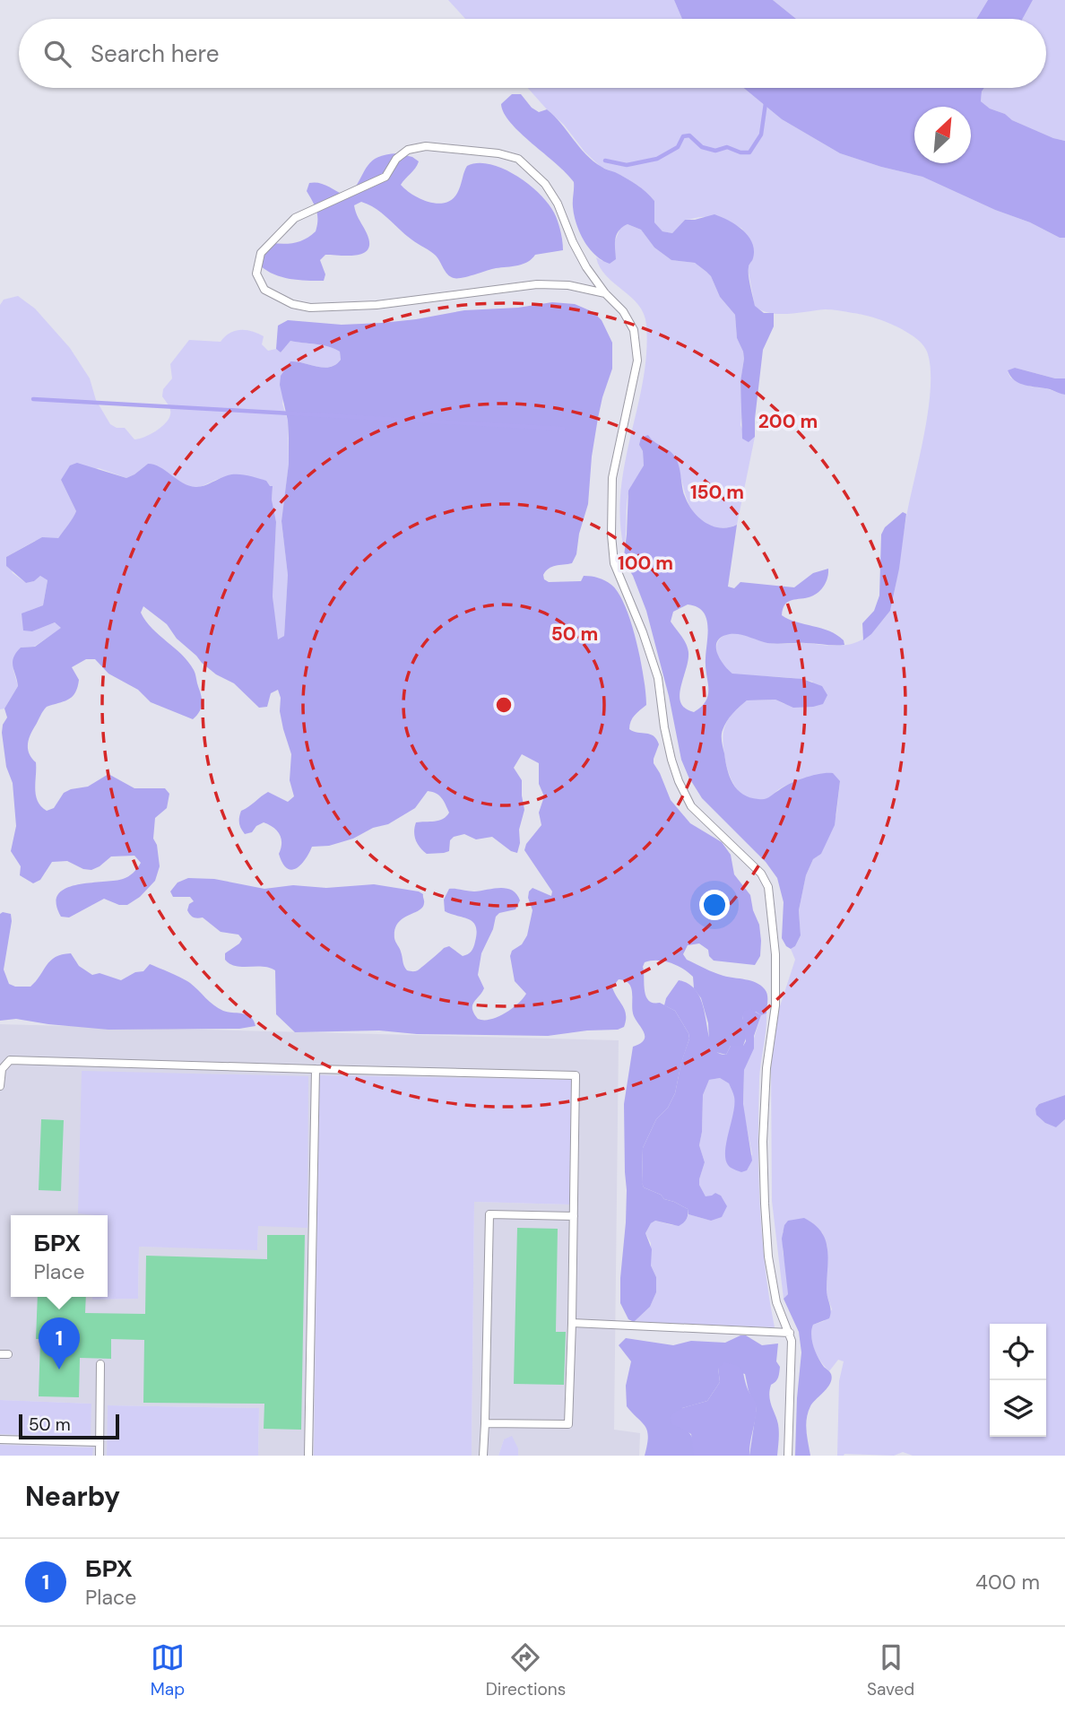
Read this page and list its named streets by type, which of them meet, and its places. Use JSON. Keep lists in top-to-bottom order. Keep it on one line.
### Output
{"scale_bar":"50 m","north":"top right","page":{"search":"Search here","popup":["БРХ","Place"],"pins":"1","scale":"50 m","heading":"Nearby","list":[{"mark":"1","name":"БРХ","note":"Place","value":"400 m"}],"nav":["Map","Directions","Saved"]},"rings":["200 m","150 m","100 m","50 m"]}
